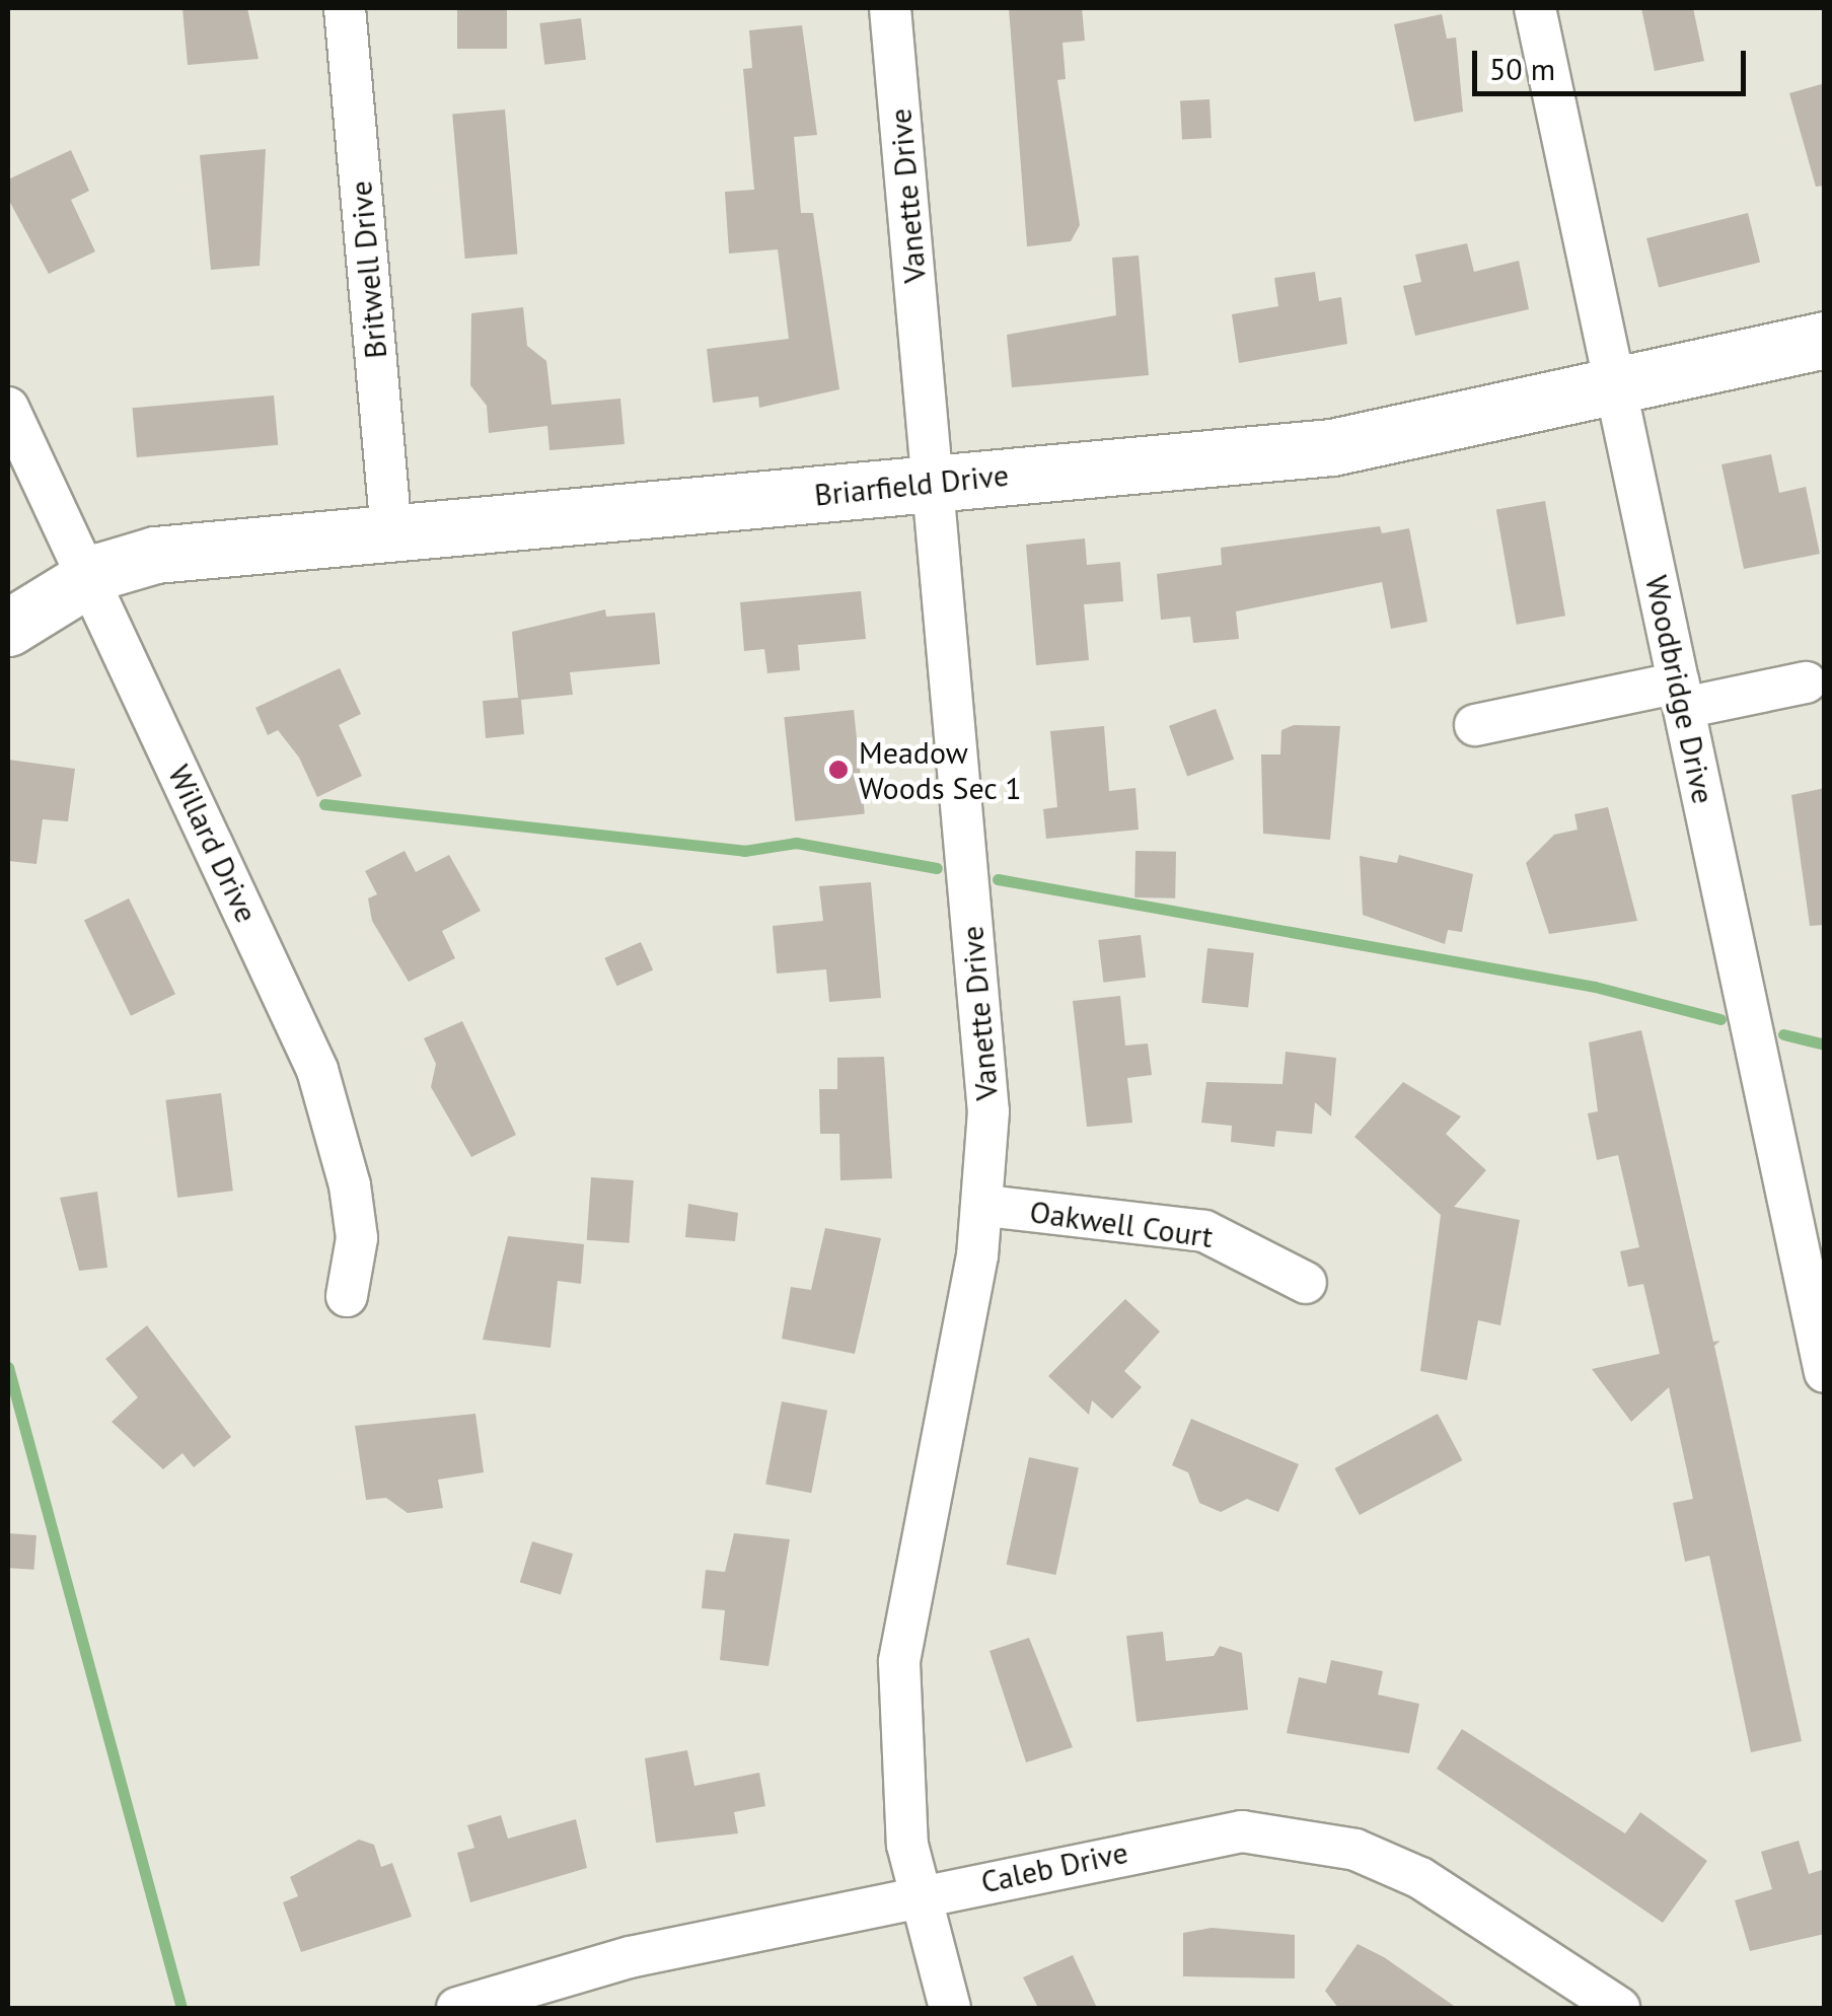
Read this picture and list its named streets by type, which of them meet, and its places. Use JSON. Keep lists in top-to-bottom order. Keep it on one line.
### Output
{"streets":{"street":["Vanette Drive","Britwell Drive","Briarfield Drive","Woodbridge Drive","Willard Drive","Oakwell Court","Caleb Drive"]},"crossings":[["Vanette Drive","Briarfield Drive"],["Vanette Drive","Oakwell Court"],["Vanette Drive","Caleb Drive"],["Britwell Drive","Briarfield Drive"],["Briarfield Drive","Woodbridge Drive"],["Briarfield Drive","Willard Drive"]],"places":["Meadow Woods Sec 1"],"scale_bar":"50 m"}
